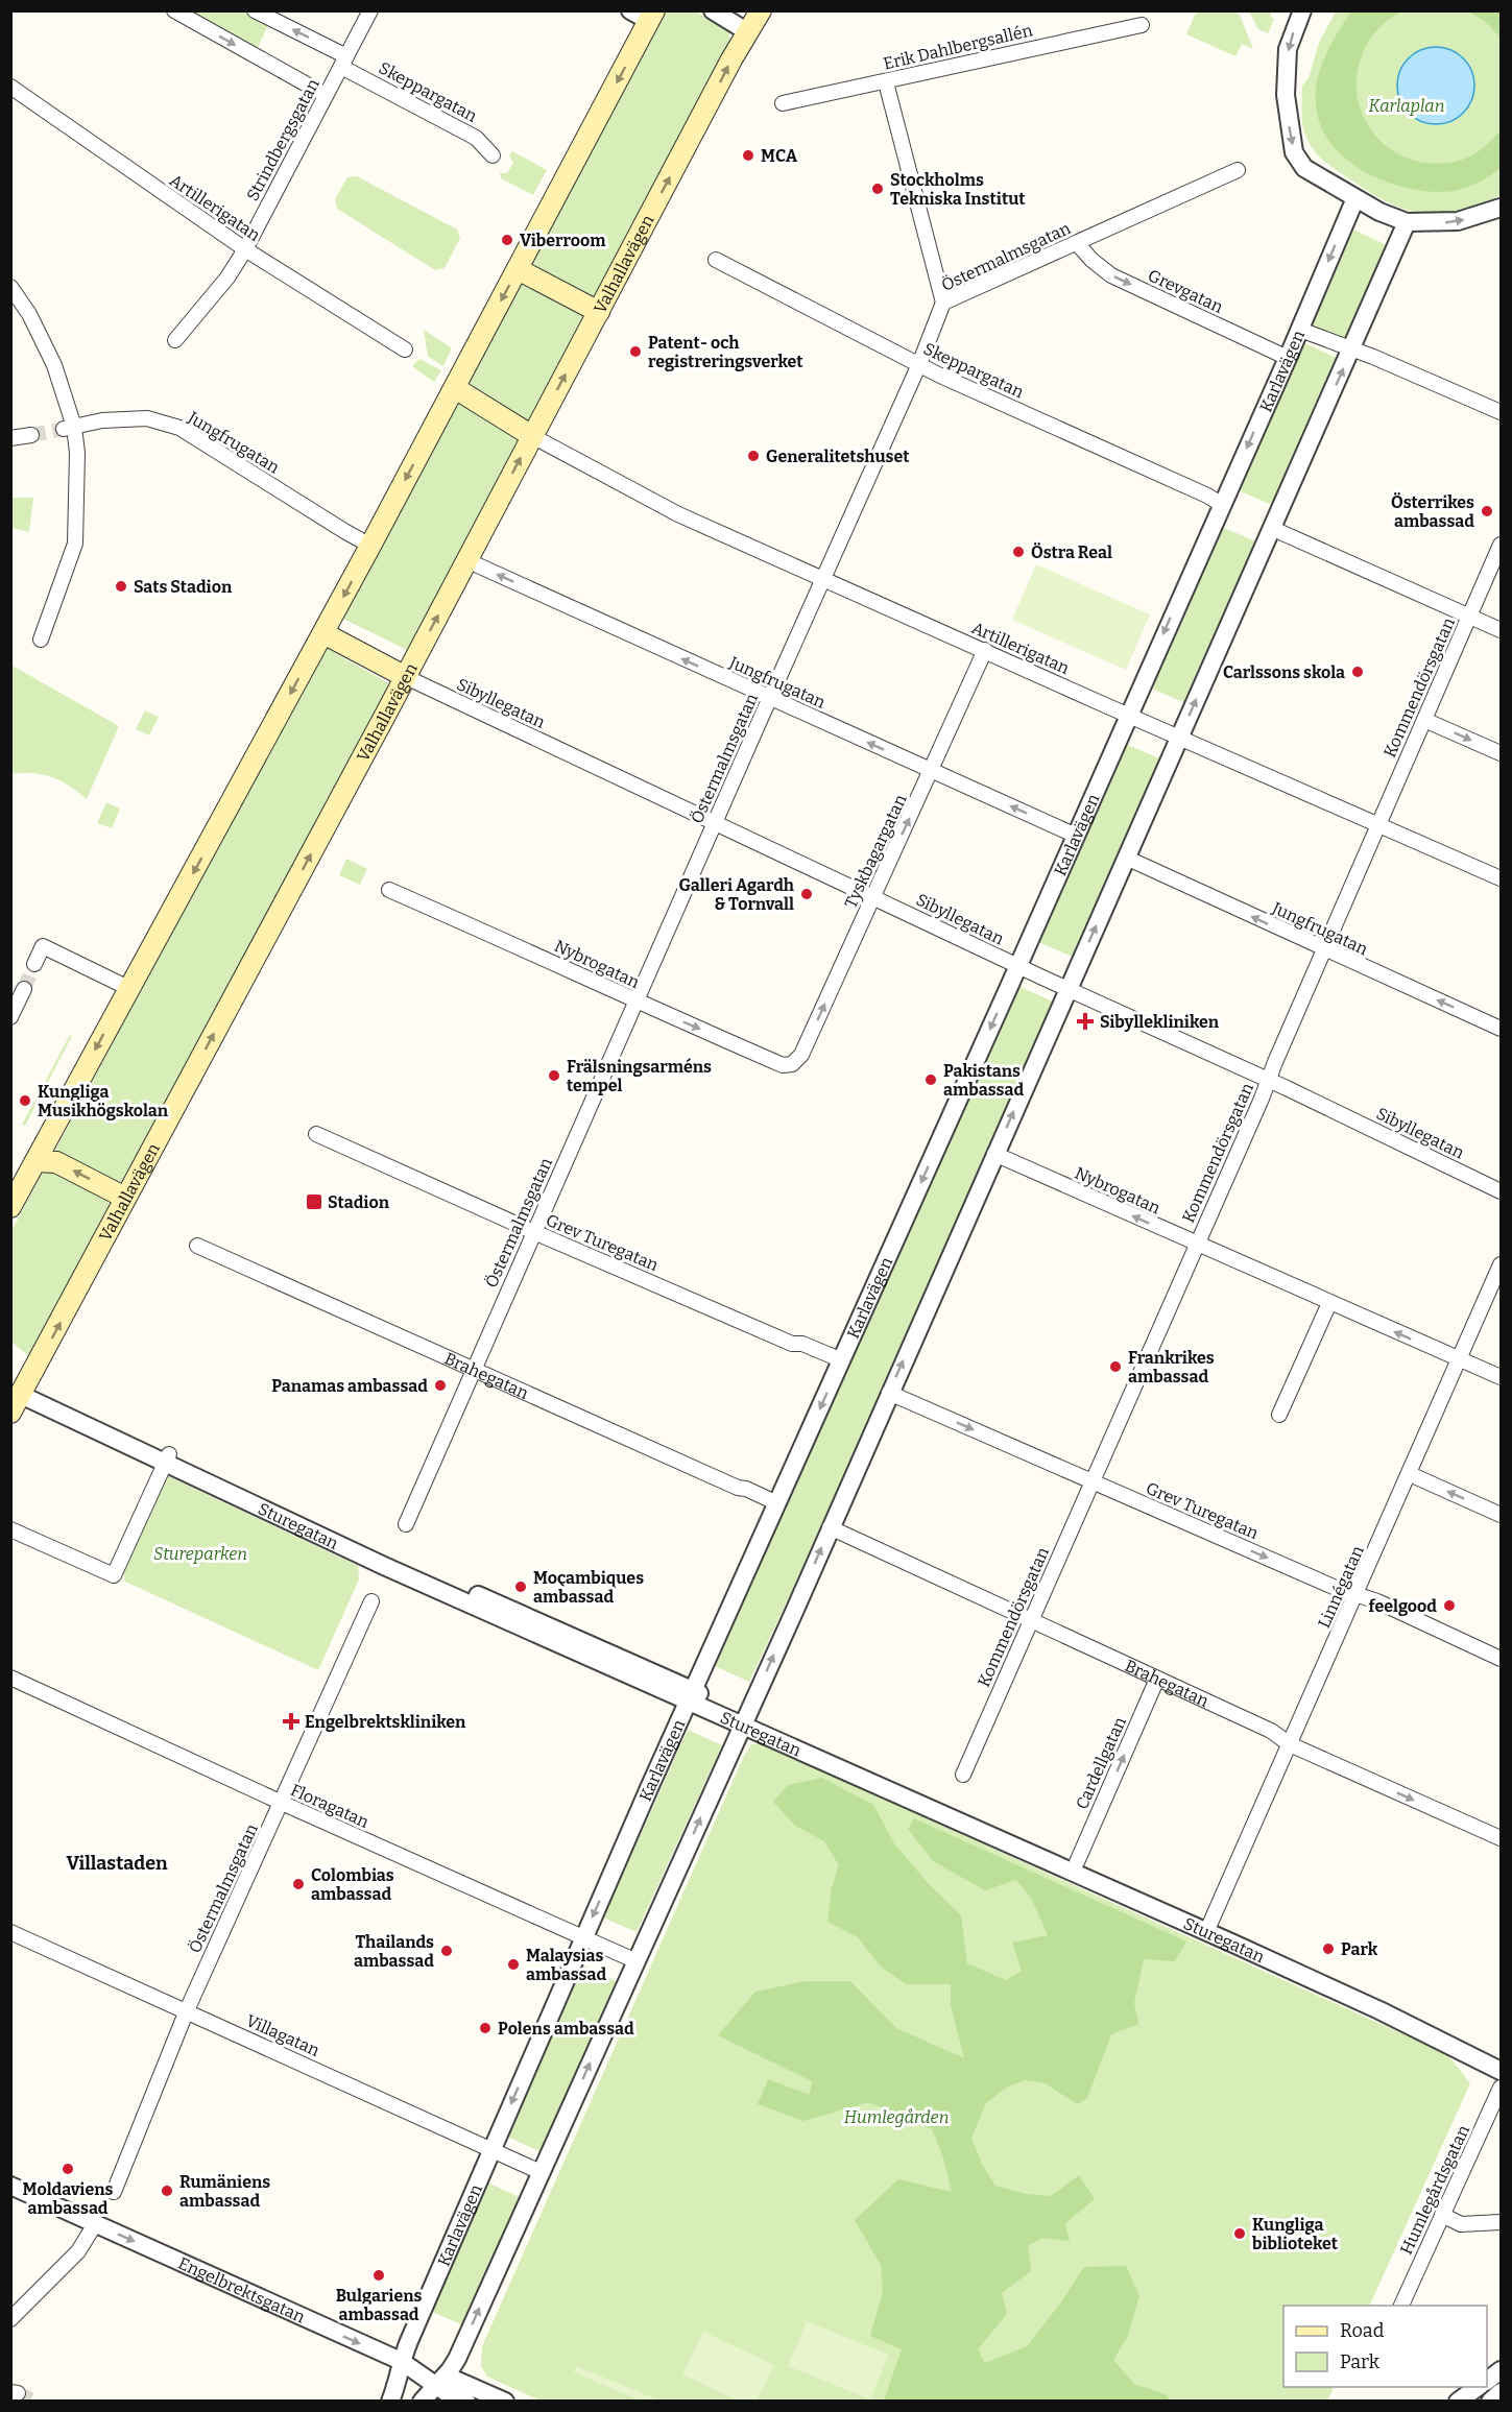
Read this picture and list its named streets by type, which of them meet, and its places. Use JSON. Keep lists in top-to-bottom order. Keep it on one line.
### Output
{"streets":{"main road":["Valhallavägen"],"street":["Erik Dahlbergsallén","Skeppargatan","Strindbergsgatan","Artillerigatan","Östermalmsgatan","Grevgatan","Karlavägen","Jungfrugatan","Kommendörsgatan","Sibyllegatan","Tyskbagargatan","Nybrogatan","Grev Turegatan","Brahegatan","Sturegatan","Linnégatan","Cardellgatan","Floragatan","Villagatan","Humlegårdsgatan","Engelbrektsgatan"]},"crossings":[["Skeppargatan","Strindbergsgatan"],["Skeppargatan","Östermalmsgatan"],["Skeppargatan","Karlavägen"],["Strindbergsgatan","Artillerigatan"],["Artillerigatan","Östermalmsgatan"],["Artillerigatan","Valhallavägen"],["Artillerigatan","Karlavägen"],["Artillerigatan","Kommendörsgatan"],["Artillerigatan","Tyskbagargatan"],["Östermalmsgatan","Grevgatan"],["Östermalmsgatan","Jungfrugatan"],["Östermalmsgatan","Sibyllegatan"],["Östermalmsgatan","Nybrogatan"],["Östermalmsgatan","Grev Turegatan"],["Östermalmsgatan","Brahegatan"],["Östermalmsgatan","Floragatan"],["Östermalmsgatan","Villagatan"],["Valhallavägen","Jungfrugatan"],["Valhallavägen","Sibyllegatan"],["Valhallavägen","Sturegatan"],["Grevgatan","Karlavägen"],["Karlavägen","Jungfrugatan"],["Karlavägen","Sibyllegatan"],["Karlavägen","Grev Turegatan"],["Karlavägen","Brahegatan"],["Karlavägen","Sturegatan"],["Karlavägen","Floragatan"],["Karlavägen","Villagatan"],["Karlavägen","Engelbrektsgatan"],["Jungfrugatan","Kommendörsgatan"],["Jungfrugatan","Tyskbagargatan"],["Kommendörsgatan","Sibyllegatan"],["Kommendörsgatan","Nybrogatan"],["Kommendörsgatan","Grev Turegatan"],["Kommendörsgatan","Brahegatan"],["Sibyllegatan","Tyskbagargatan"],["Tyskbagargatan","Nybrogatan"],["Nybrogatan","Linnégatan"],["Grev Turegatan","Linnégatan"],["Brahegatan","Linnégatan"],["Brahegatan","Cardellgatan"],["Sturegatan","Linnégatan"],["Sturegatan","Cardellgatan"]],"one_way":["Grevgatan","Jungfrugatan","Tyskbagargatan","Grev Turegatan","Cardellgatan","Engelbrektsgatan"],"districts":["Villastaden"],"parks":["Karlaplan","Stureparken","Humlegården"],"places":{"other":["MCA","Stockholms Tekniska Institut","Viberroom","Patent- och registreringsverket","Generalitetshuset","Österrikes ambassad","Östra Real","Sats Stadion","Carlssons skola","Galleri Agardh & Tornvall","Frälsningsarméns tempel","Pakistans ambassad","Kungliga Musikhögskolan","Frankrikes ambassad","Panamas ambassad","Moçambiques ambassad","feelgood","Colombias ambassad","Park","Thailands ambassad","Malaysias ambassad","Polens ambassad","Moldaviens ambassad","Rumäniens ambassad","Kungliga biblioteket","Bulgariens ambassad"],"health":["Sibyllekliniken","Engelbrektskliniken"],"transit":["Stadion"]},"legend":["Road","Park"]}
